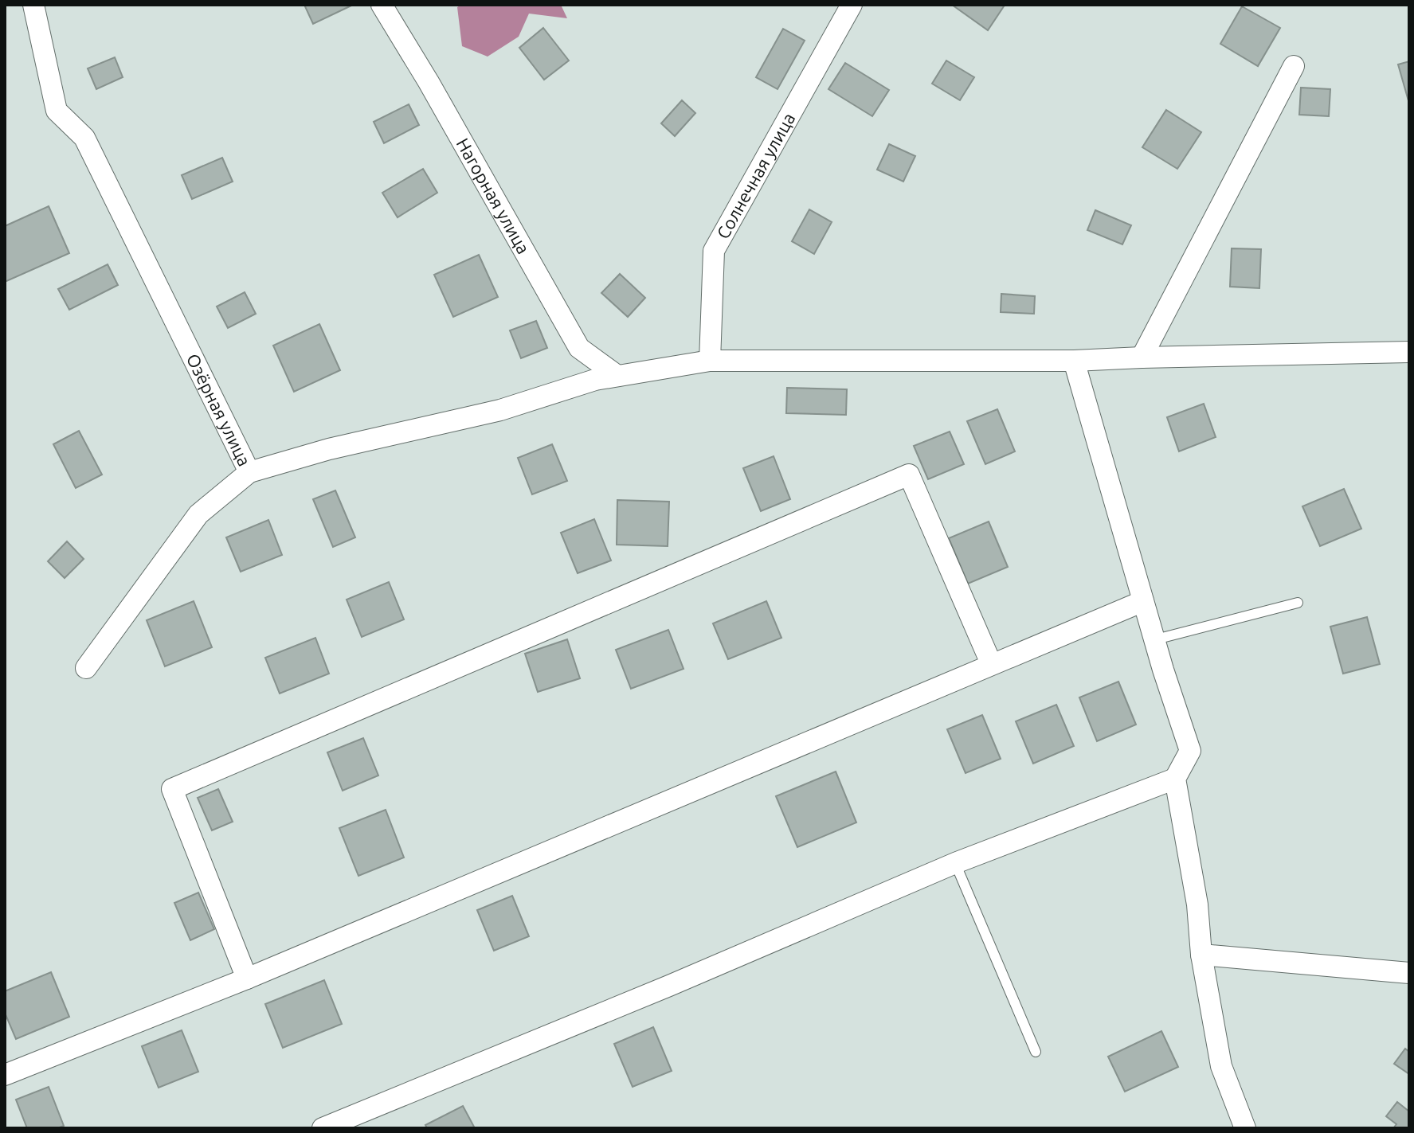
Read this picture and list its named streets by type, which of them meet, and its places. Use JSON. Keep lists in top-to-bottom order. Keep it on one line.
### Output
{"streets":{"street":["Солнечная улица","Нагорная улица","Озёрная улица"]},"crossings":[["Солнечная улица","Озёрная улица"],["Нагорная улица","Озёрная улица"]]}
